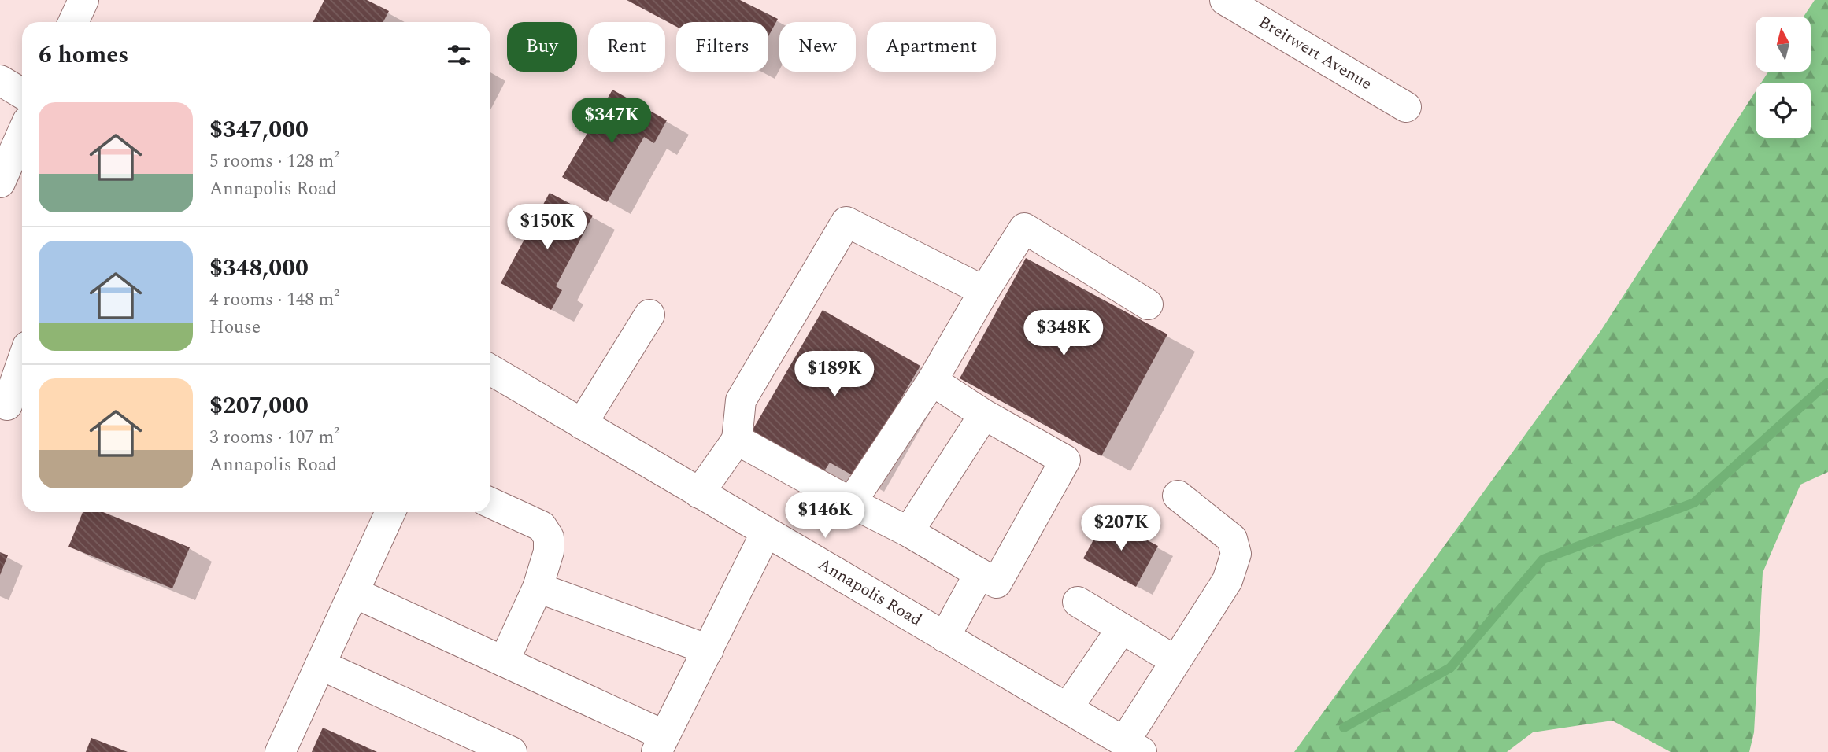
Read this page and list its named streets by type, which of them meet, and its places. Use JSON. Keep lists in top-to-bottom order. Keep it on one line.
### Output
{"streets":{"main road":["Breitwert Avenue","Annapolis Road"]},"north":"top","page":{"chip":["Buy","Rent","Filters","New","Apartment"],"heading":"6 homes","list":[{"name":"$347,000","note":"5 rooms · 128 m² · Annapolis Road"},{"name":"$348,000","note":"4 rooms · 148 m² · House"},{"name":"$207,000","note":"3 rooms · 107 m² · Annapolis Road"}],"price":["$347K","$150K","$348K","$189K","$146K","$207K"]}}
